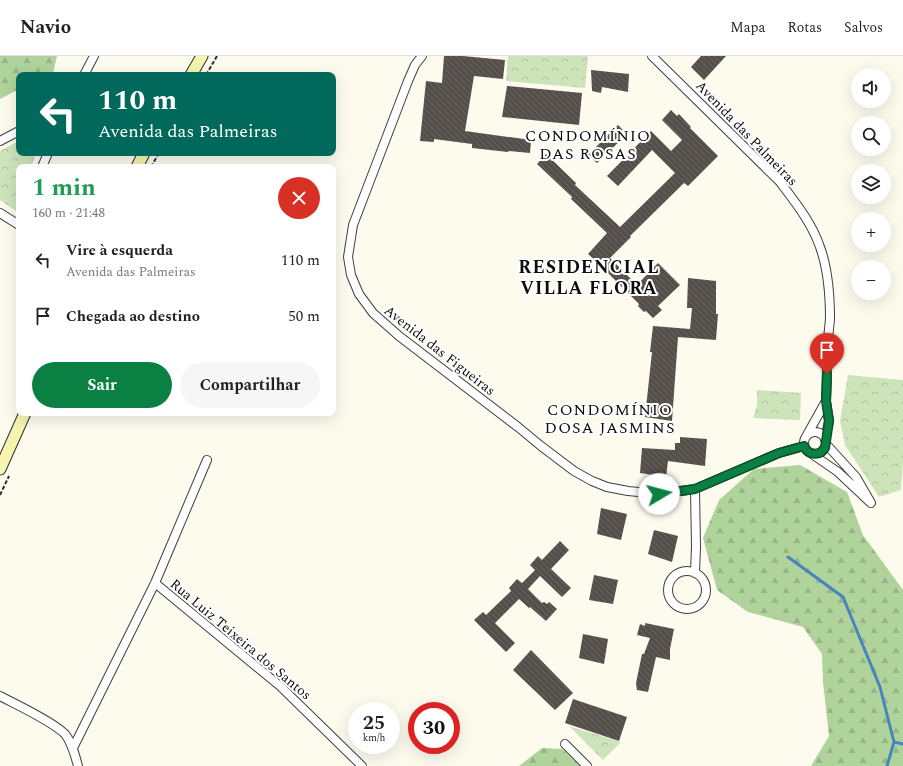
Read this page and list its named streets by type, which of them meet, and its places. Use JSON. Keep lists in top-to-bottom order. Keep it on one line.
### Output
{"streets":{"street":["Avenida das Palmeiras","Avenida das Figueiras","Rua Luiz Teixeira dos Santos"]},"crossings":[["Avenida das Palmeiras","Avenida das Figueiras"]],"districts":["CONDOMÍNIO DAS ROSAS","RESIDENCIAL VILLA FLORA","CONDOMÍNIO DOSA JASMINS"],"page":{"header":"Navio","nav":["Mapa","Rotas","Salvos"],"map_buttons":["+","−"],"turn":["110 m","Avenida das Palmeiras"],"heading":["1 min","160 m · 21:48"],"list":[{"name":"Vire à esquerda","note":"Avenida das Palmeiras","value":"110 m"},{"name":"Chegada ao destino","value":"50 m"}],"buttons":["Sair","Compartilhar"],"speed":"25 km/h","limit":"30"}}
